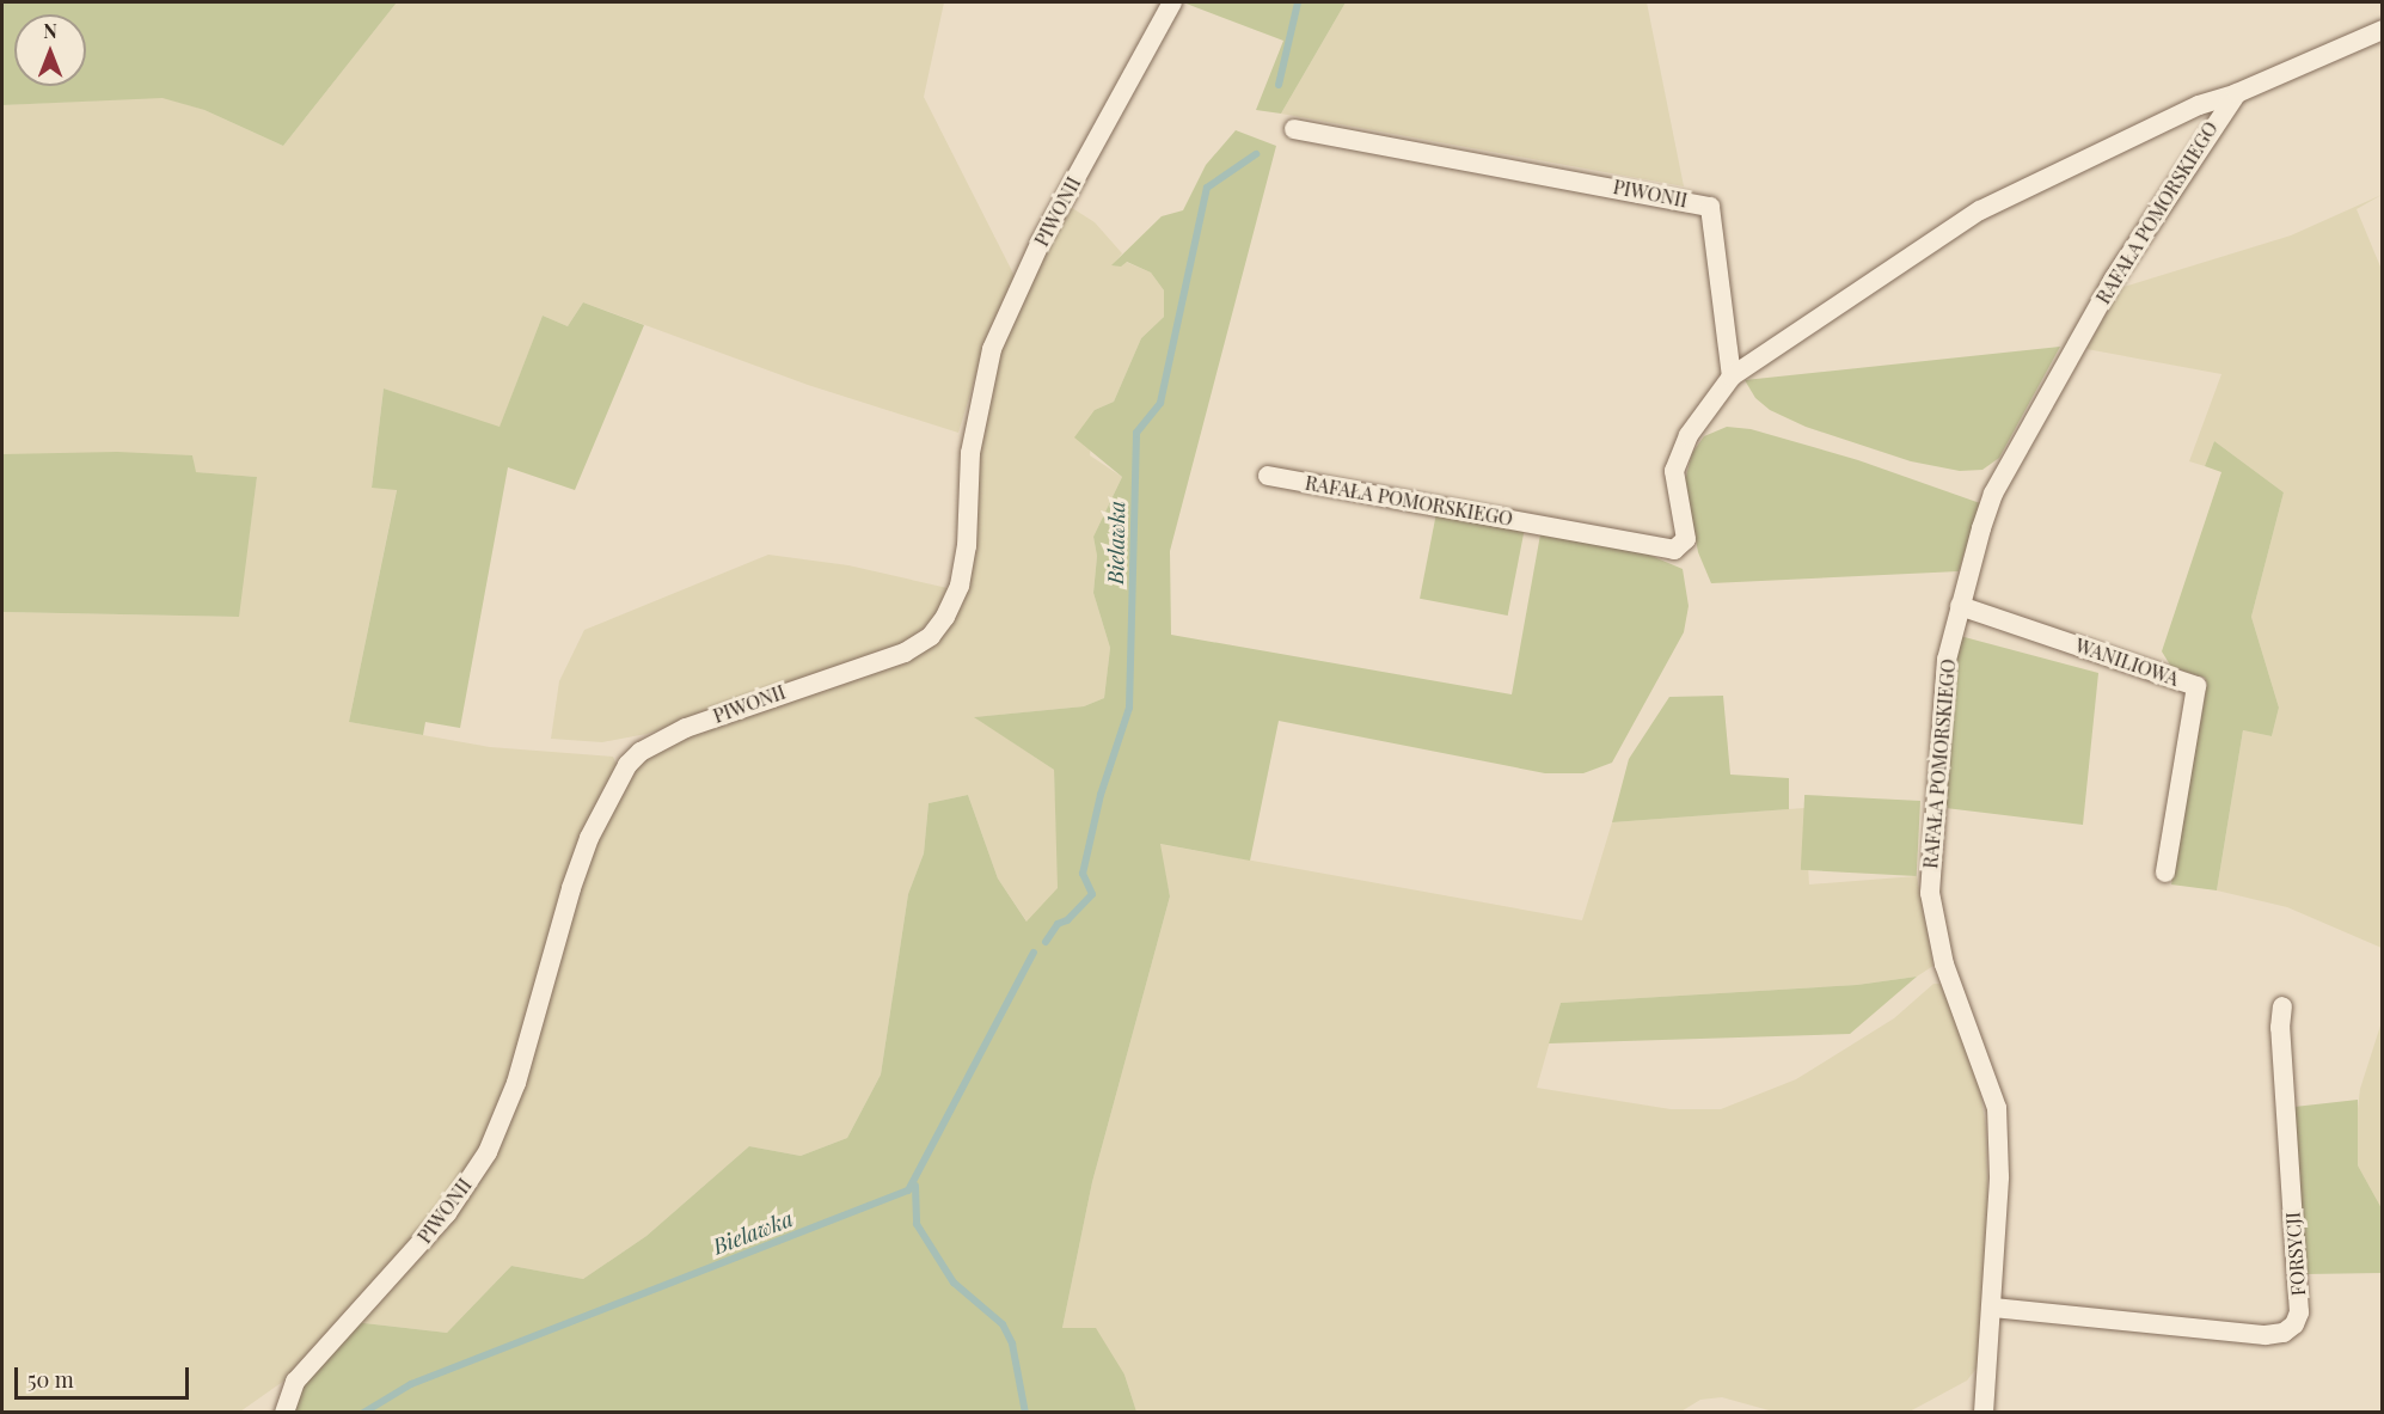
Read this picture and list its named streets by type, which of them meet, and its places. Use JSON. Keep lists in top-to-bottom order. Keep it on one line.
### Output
{"streets":{"street":["PIWONII","RAFAŁA POMORSKIEGO","WANILIOWA","FORSYCJI"]},"crossings":[["PIWONII","RAFAŁA POMORSKIEGO"],["RAFAŁA POMORSKIEGO","WANILIOWA"],["RAFAŁA POMORSKIEGO","FORSYCJI"]],"water":["Bielawka"],"scale_bar":"50 m","north":"top"}
